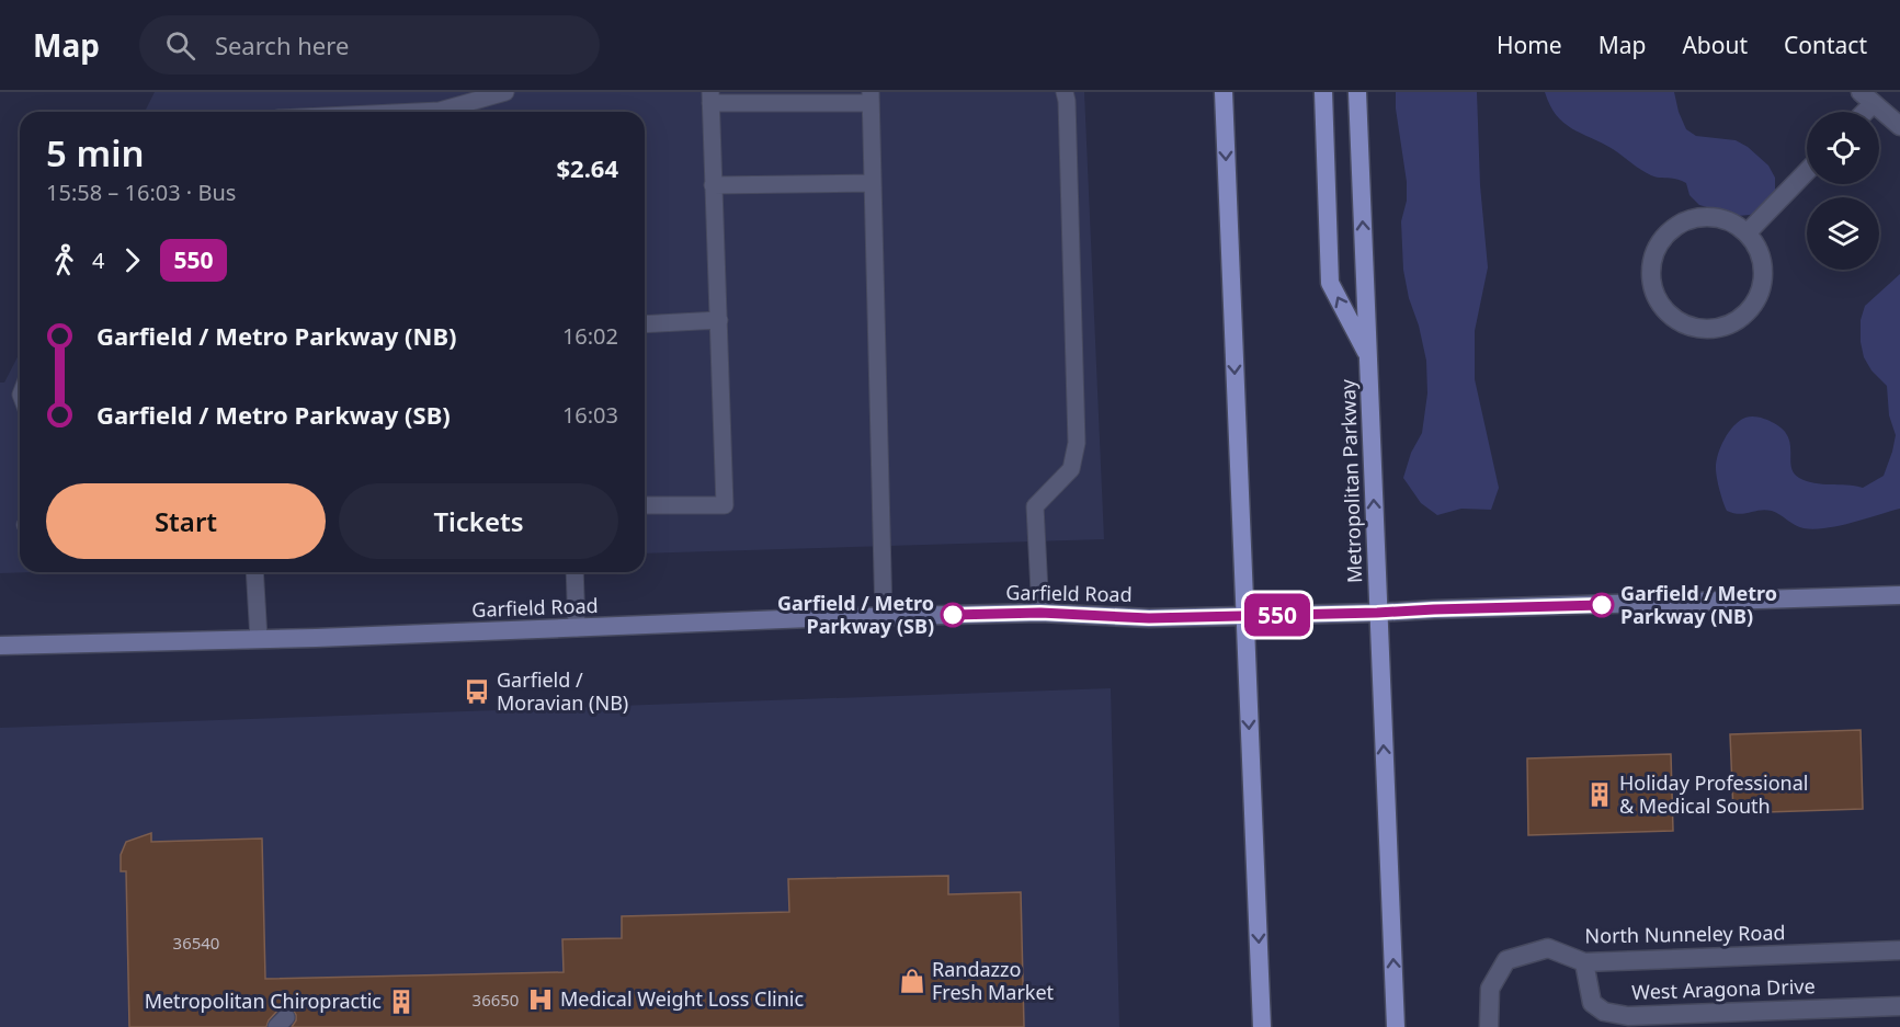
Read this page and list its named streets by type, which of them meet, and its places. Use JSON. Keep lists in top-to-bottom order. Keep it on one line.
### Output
{"streets":{"main road":["Metropolitan Parkway","Garfield Road"],"street":["North Nunneley Road","West Aragona Drive"]},"crossings":[["Metropolitan Parkway","Garfield Road"],["North Nunneley Road","West Aragona Drive"]],"places":{"other":["Garfield / Metro Parkway (NB)","Garfield / Metro Parkway (SB)"],"bus stop":["Garfield / Moravian (NB)"],"building":["Holiday Professional & Medical South","Metropolitan Chiropractic"],"shop":["Randazzo Fresh Market"],"hospital":["Medical Weight Loss Clinic"]},"lines":["bus line 550"],"house_numbers":["36540","36650"],"page":{"header":"Map","search":"Search here","nav":["Home","Map","About","Contact"],"on_map":"550","heading":["5 min","15:58 – 16:03 · Bus","$2.64"],"legs":["4","550"],"list":[{"name":"Garfield / Metro Parkway (NB)","value":"16:02"},{"name":"Garfield / Metro Parkway (SB)","value":"16:03"}],"buttons":["Start","Tickets"]}}
